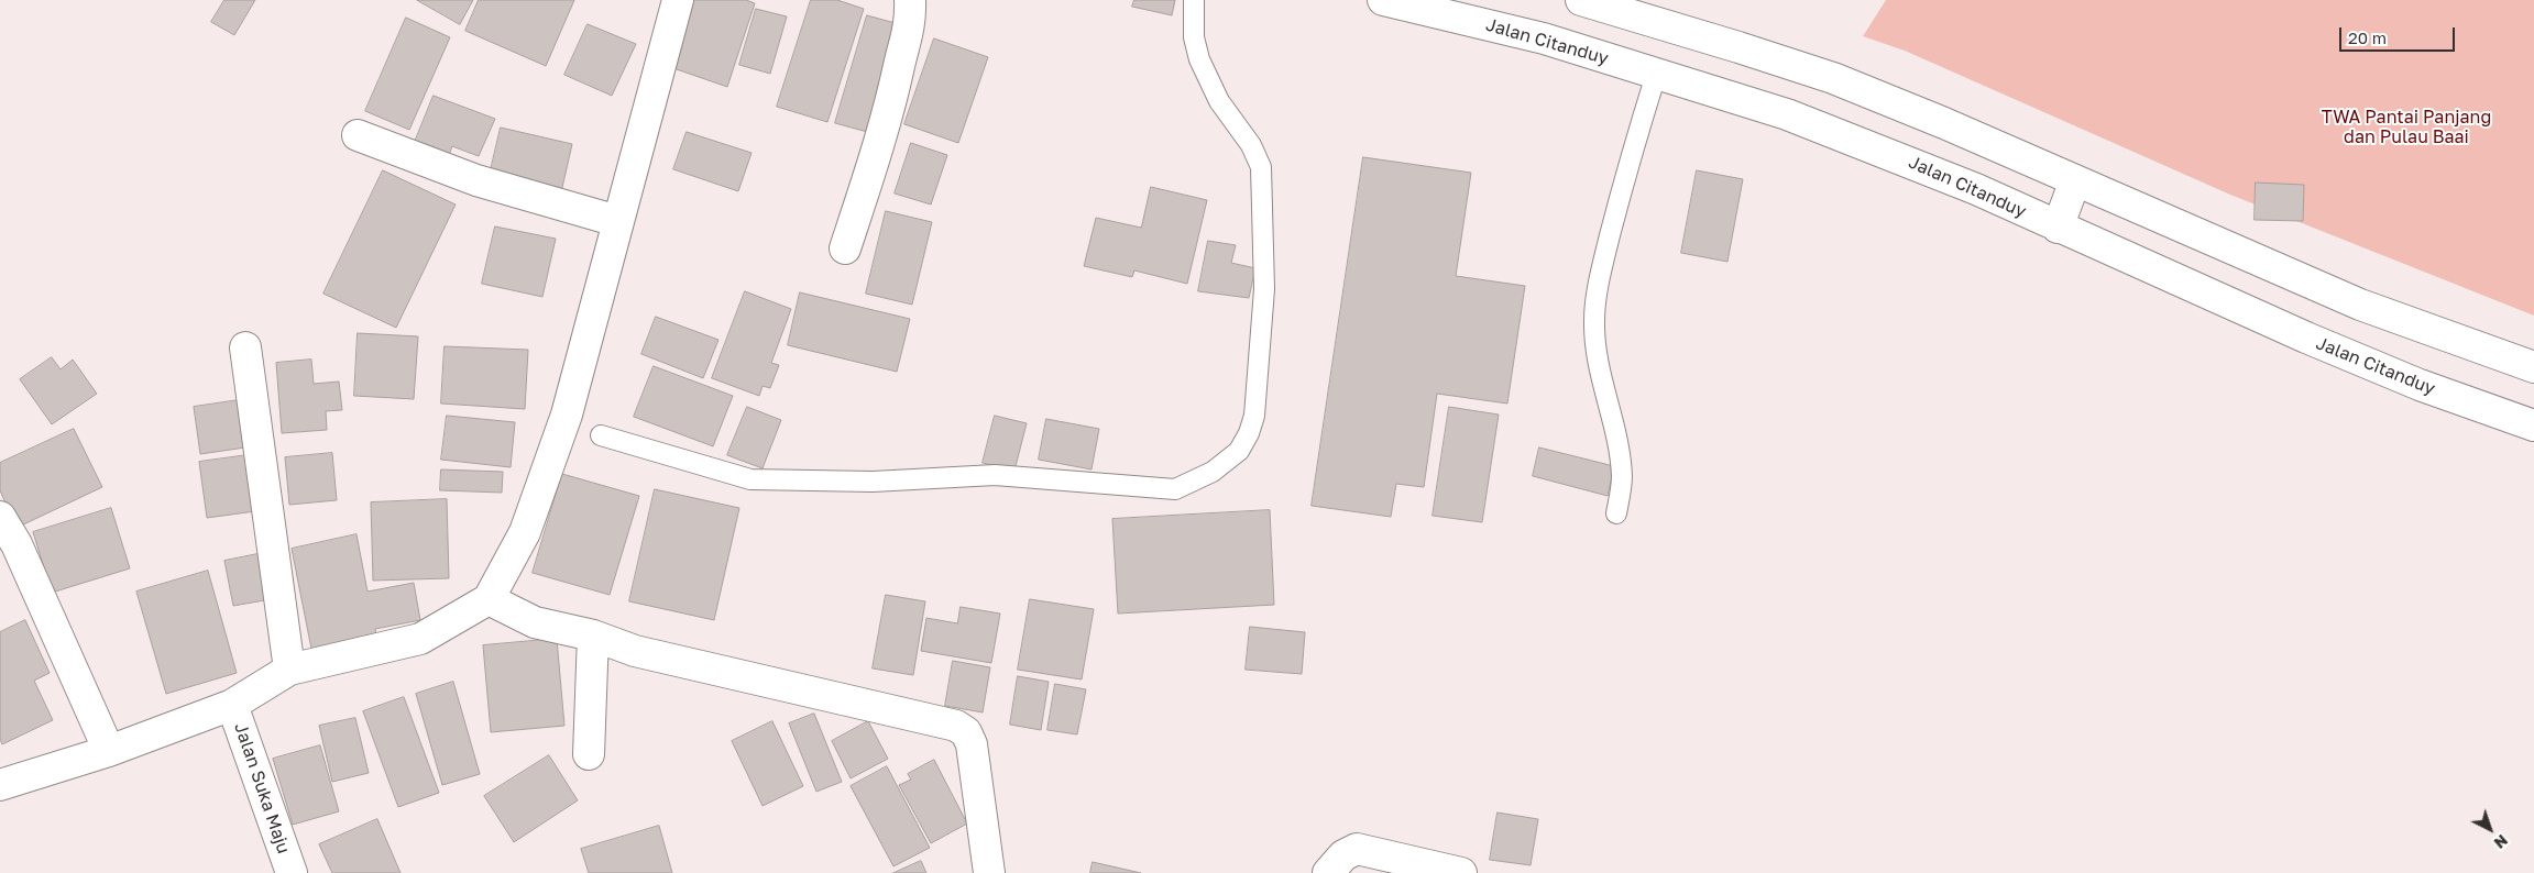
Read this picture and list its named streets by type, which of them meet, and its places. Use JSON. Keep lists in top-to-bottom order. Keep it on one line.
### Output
{"streets":{"street":["Jalan Citanduy","Jalan Suka Maju"]},"parks":["TWA Pantai Panjang dan Pulau Baai"],"scale_bar":"20 m","north":"bottom right"}
